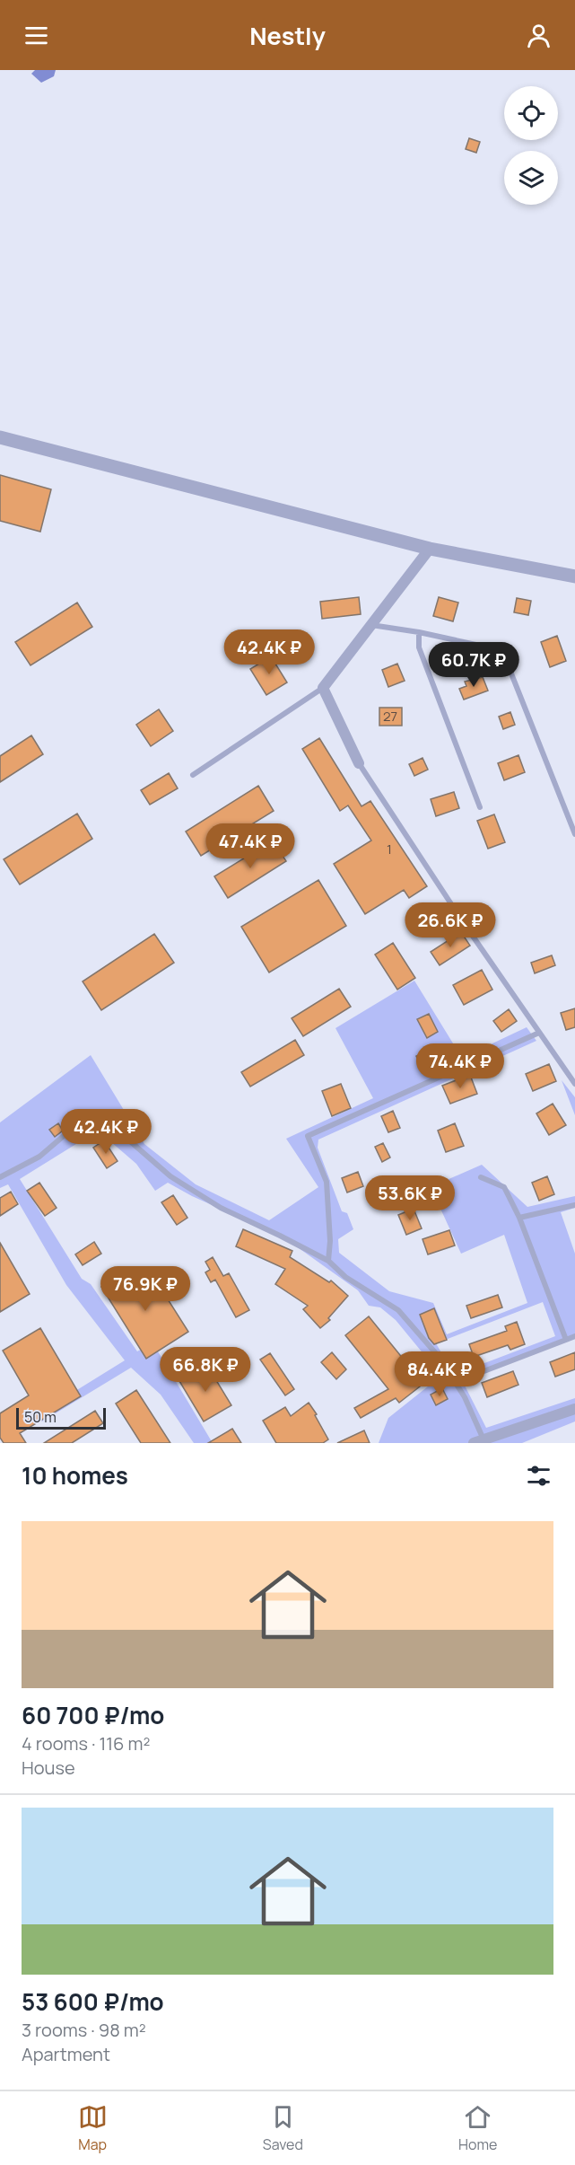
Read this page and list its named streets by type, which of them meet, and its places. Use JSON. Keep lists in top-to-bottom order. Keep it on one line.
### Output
{"house_numbers":["27","1"],"scale_bar":"50 m","page":{"header":"Nestly","price":["42.4K ₽","60.7K ₽","47.4K ₽","26.6K ₽","74.4K ₽","42.4K ₽","53.6K ₽","76.9K ₽","66.8K ₽","84.4K ₽"],"scale":"50 m","heading":"10 homes","list":[{"name":"60 700 ₽/mo","note":"4 rooms · 116 m² · House"},{"name":"53 600 ₽/mo","note":"3 rooms · 98 m² · Apartment"}],"tabs":["Map","Saved","Home"]}}
